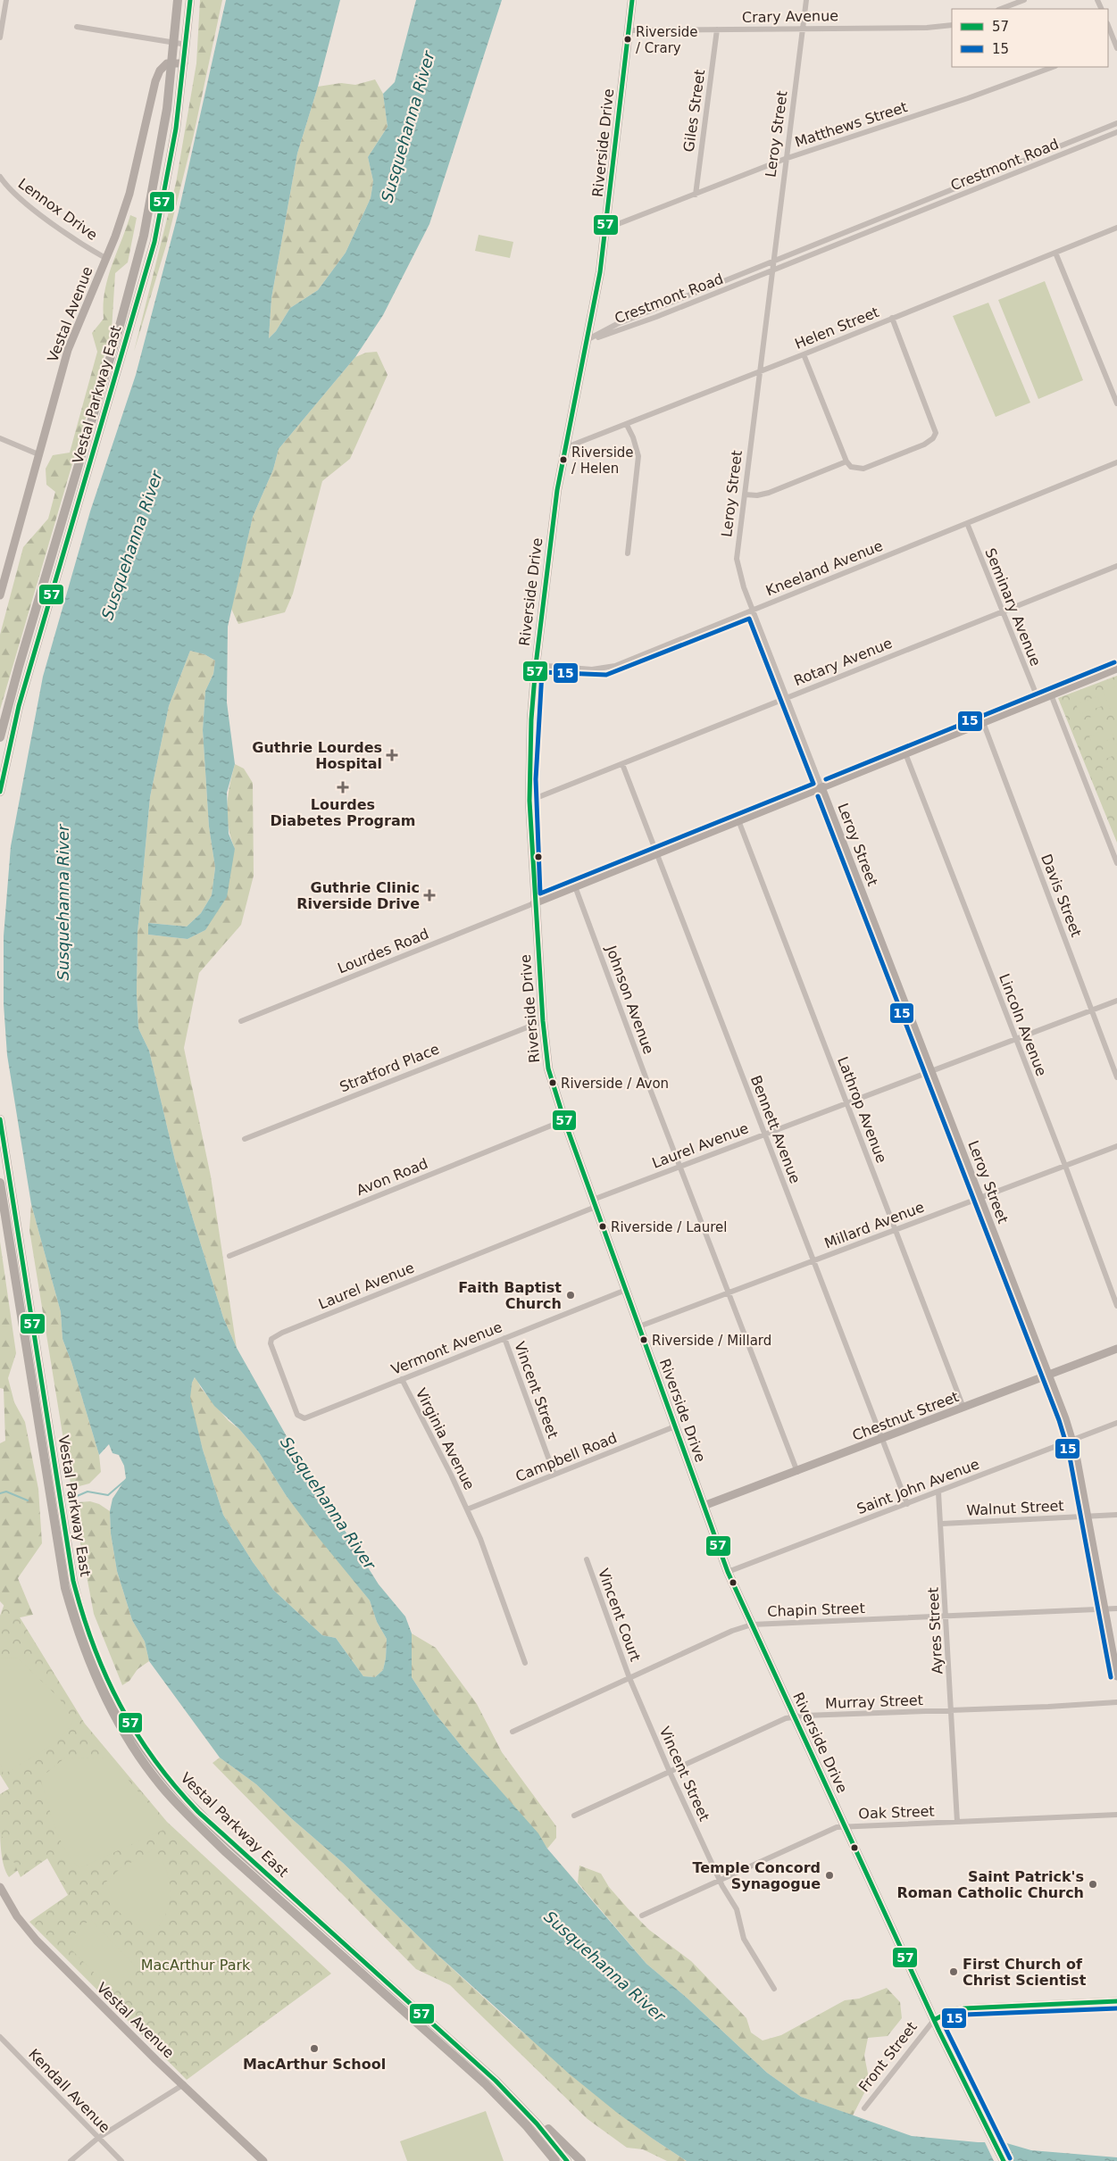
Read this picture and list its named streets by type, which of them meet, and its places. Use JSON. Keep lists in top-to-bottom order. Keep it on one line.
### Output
{"streets":{"main road":["Riverside Drive","Vestal Parkway East"],"street":["Crary Avenue","Giles Street","Matthews Street","Leroy Street","Crestmont Road","Lennox Drive","Vestal Avenue","Helen Street","Kneeland Avenue","Seminary Avenue","Rotary Avenue","Davis Street","Lourdes Road","Johnson Avenue","Lincoln Avenue","Stratford Place","Lathrop Avenue","Bennett Avenue","Laurel Avenue","Avon Road","Millard Avenue","Vermont Avenue","Vincent Street","Chestnut Street","Virginia Avenue","Campbell Road","Saint John Avenue","Walnut Street","Chapin Street","Vincent Court","Ayres Street","Murray Street","Oak Street","Front Street","Kendall Avenue"]},"crossings":[["Crary Avenue","Giles Street"],["Crary Avenue","Leroy Street"],["Crary Avenue","Riverside Drive"],["Giles Street","Matthews Street"],["Matthews Street","Leroy Street"],["Matthews Street","Riverside Drive"],["Leroy Street","Crestmont Road"],["Leroy Street","Helen Street"],["Leroy Street","Kneeland Avenue"],["Leroy Street","Rotary Avenue"],["Leroy Street","Laurel Avenue"],["Leroy Street","Millard Avenue"],["Leroy Street","Chestnut Street"],["Leroy Street","Saint John Avenue"],["Leroy Street","Walnut Street"],["Leroy Street","Chapin Street"],["Riverside Drive","Crestmont Road"],["Riverside Drive","Helen Street"],["Riverside Drive","Kneeland Avenue"],["Riverside Drive","Rotary Avenue"],["Riverside Drive","Lourdes Road"],["Riverside Drive","Stratford Place"],["Riverside Drive","Laurel Avenue"],["Riverside Drive","Avon Road"],["Riverside Drive","Millard Avenue"],["Riverside Drive","Vermont Avenue"],["Riverside Drive","Chestnut Street"],["Riverside Drive","Campbell Road"],["Riverside Drive","Saint John Avenue"],["Riverside Drive","Chapin Street"],["Riverside Drive","Murray Street"],["Riverside Drive","Oak Street"],["Riverside Drive","Front Street"],["Lennox Drive","Vestal Avenue"],["Vestal Avenue","Vestal Parkway East"],["Kneeland Avenue","Seminary Avenue"],["Seminary Avenue","Rotary Avenue"],["Rotary Avenue","Bennett Avenue"],["Davis Street","Laurel Avenue"],["Johnson Avenue","Laurel Avenue"],["Johnson Avenue","Millard Avenue"],["Johnson Avenue","Chestnut Street"],["Lincoln Avenue","Laurel Avenue"],["Lincoln Avenue","Millard Avenue"],["Lathrop Avenue","Laurel Avenue"],["Lathrop Avenue","Millard Avenue"],["Lathrop Avenue","Chestnut Street"],["Bennett Avenue","Laurel Avenue"],["Bennett Avenue","Millard Avenue"],["Bennett Avenue","Chestnut Street"],["Bennett Avenue","Saint John Avenue"],["Laurel Avenue","Vermont Avenue"],["Vermont Avenue","Vincent Street"],["Vermont Avenue","Virginia Avenue"],["Vincent Street","Campbell Road"],["Vincent Street","Chapin Street"],["Vincent Street","Vincent Court"],["Vincent Street","Murray Street"],["Vincent Street","Oak Street"],["Virginia Avenue","Campbell Road"],["Saint John Avenue","Ayres Street"],["Walnut Street","Ayres Street"],["Chapin Street","Vincent Court"],["Chapin Street","Ayres Street"],["Ayres Street","Murray Street"],["Ayres Street","Oak Street"]],"water":["Susquehanna River"],"parks":["MacArthur Park"],"places":{"other":["Riverside / Crary","Riverside / Helen","Riverside / Avon","Riverside / Laurel","Faith Baptist Church","Riverside / Millard","Temple Concord Synagogue","Saint Patrick's Roman Catholic Church","First Church of Christ Scientist","MacArthur School"],"health":["Guthrie Lourdes Hospital","Lourdes Diabetes Program","Guthrie Clinic Riverside Drive"]},"lines":["transit line 57","transit line 15"],"legend":["57","15"]}
